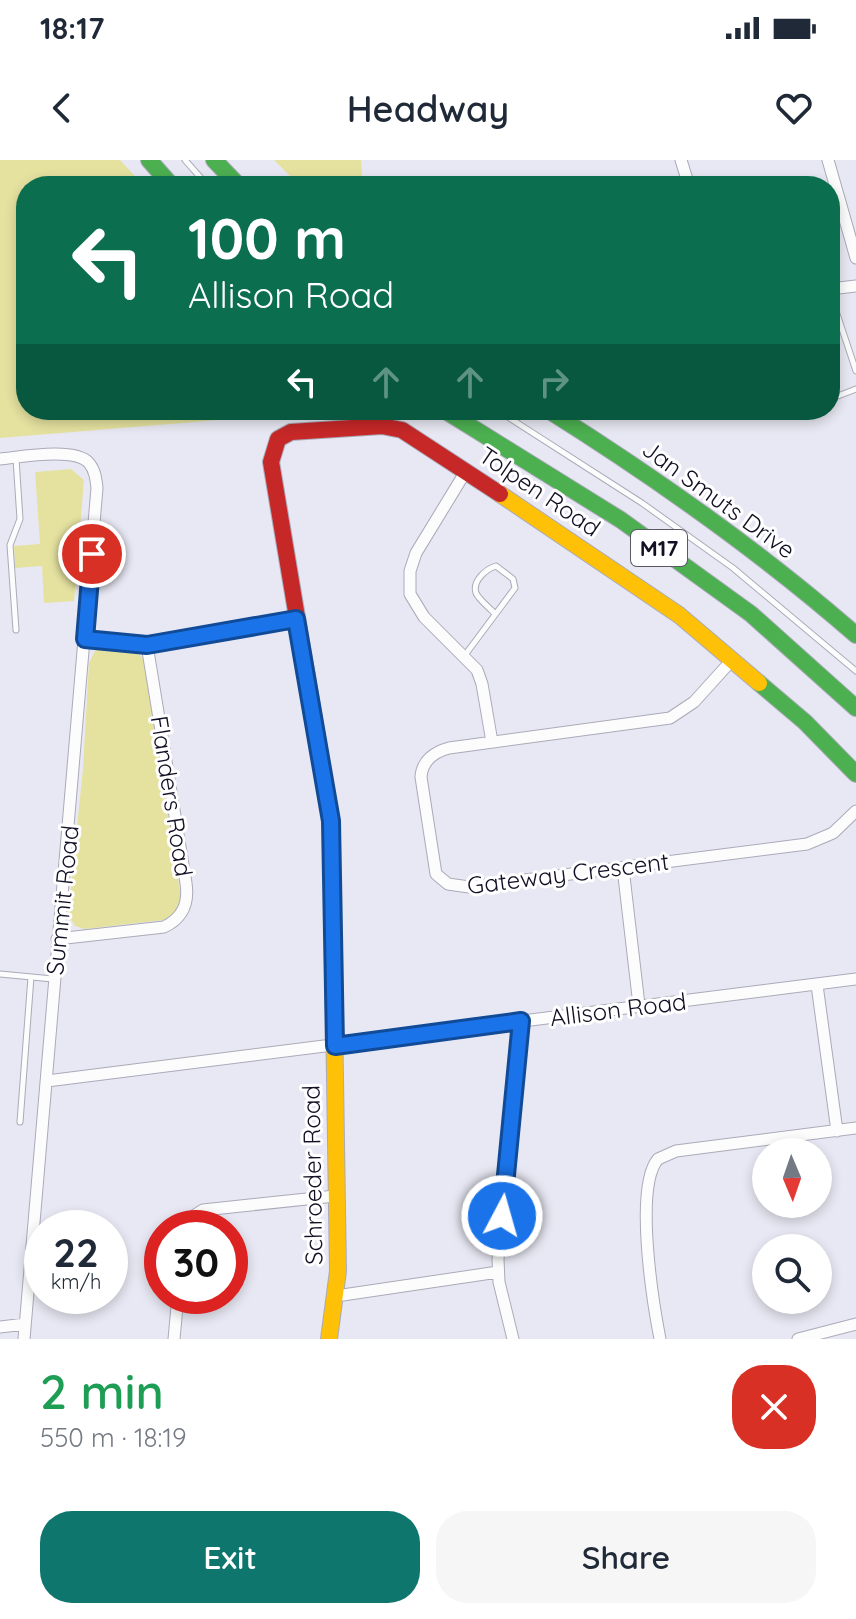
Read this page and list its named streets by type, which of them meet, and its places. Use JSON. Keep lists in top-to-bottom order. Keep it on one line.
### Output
{"streets":{"street":["Tolpen Road","Jan Smuts Drive","M17","Flanders Road","Gateway Crescent","Summit Road","Allison Road","Schroeder Road"]},"crossings":[["Tolpen Road","Gateway Crescent"],["Tolpen Road","Schroeder Road"],["Flanders Road","Summit Road"],["Summit Road","Allison Road"],["Allison Road","Schroeder Road"]],"north":"bottom","page":{"status":"18:17","header":"Headway","turn":["100 m","Allison Road"],"speed":"22 km/h","limit":"30","heading":["2 min","550 m · 18:19"],"buttons":["Exit","Share"]}}
